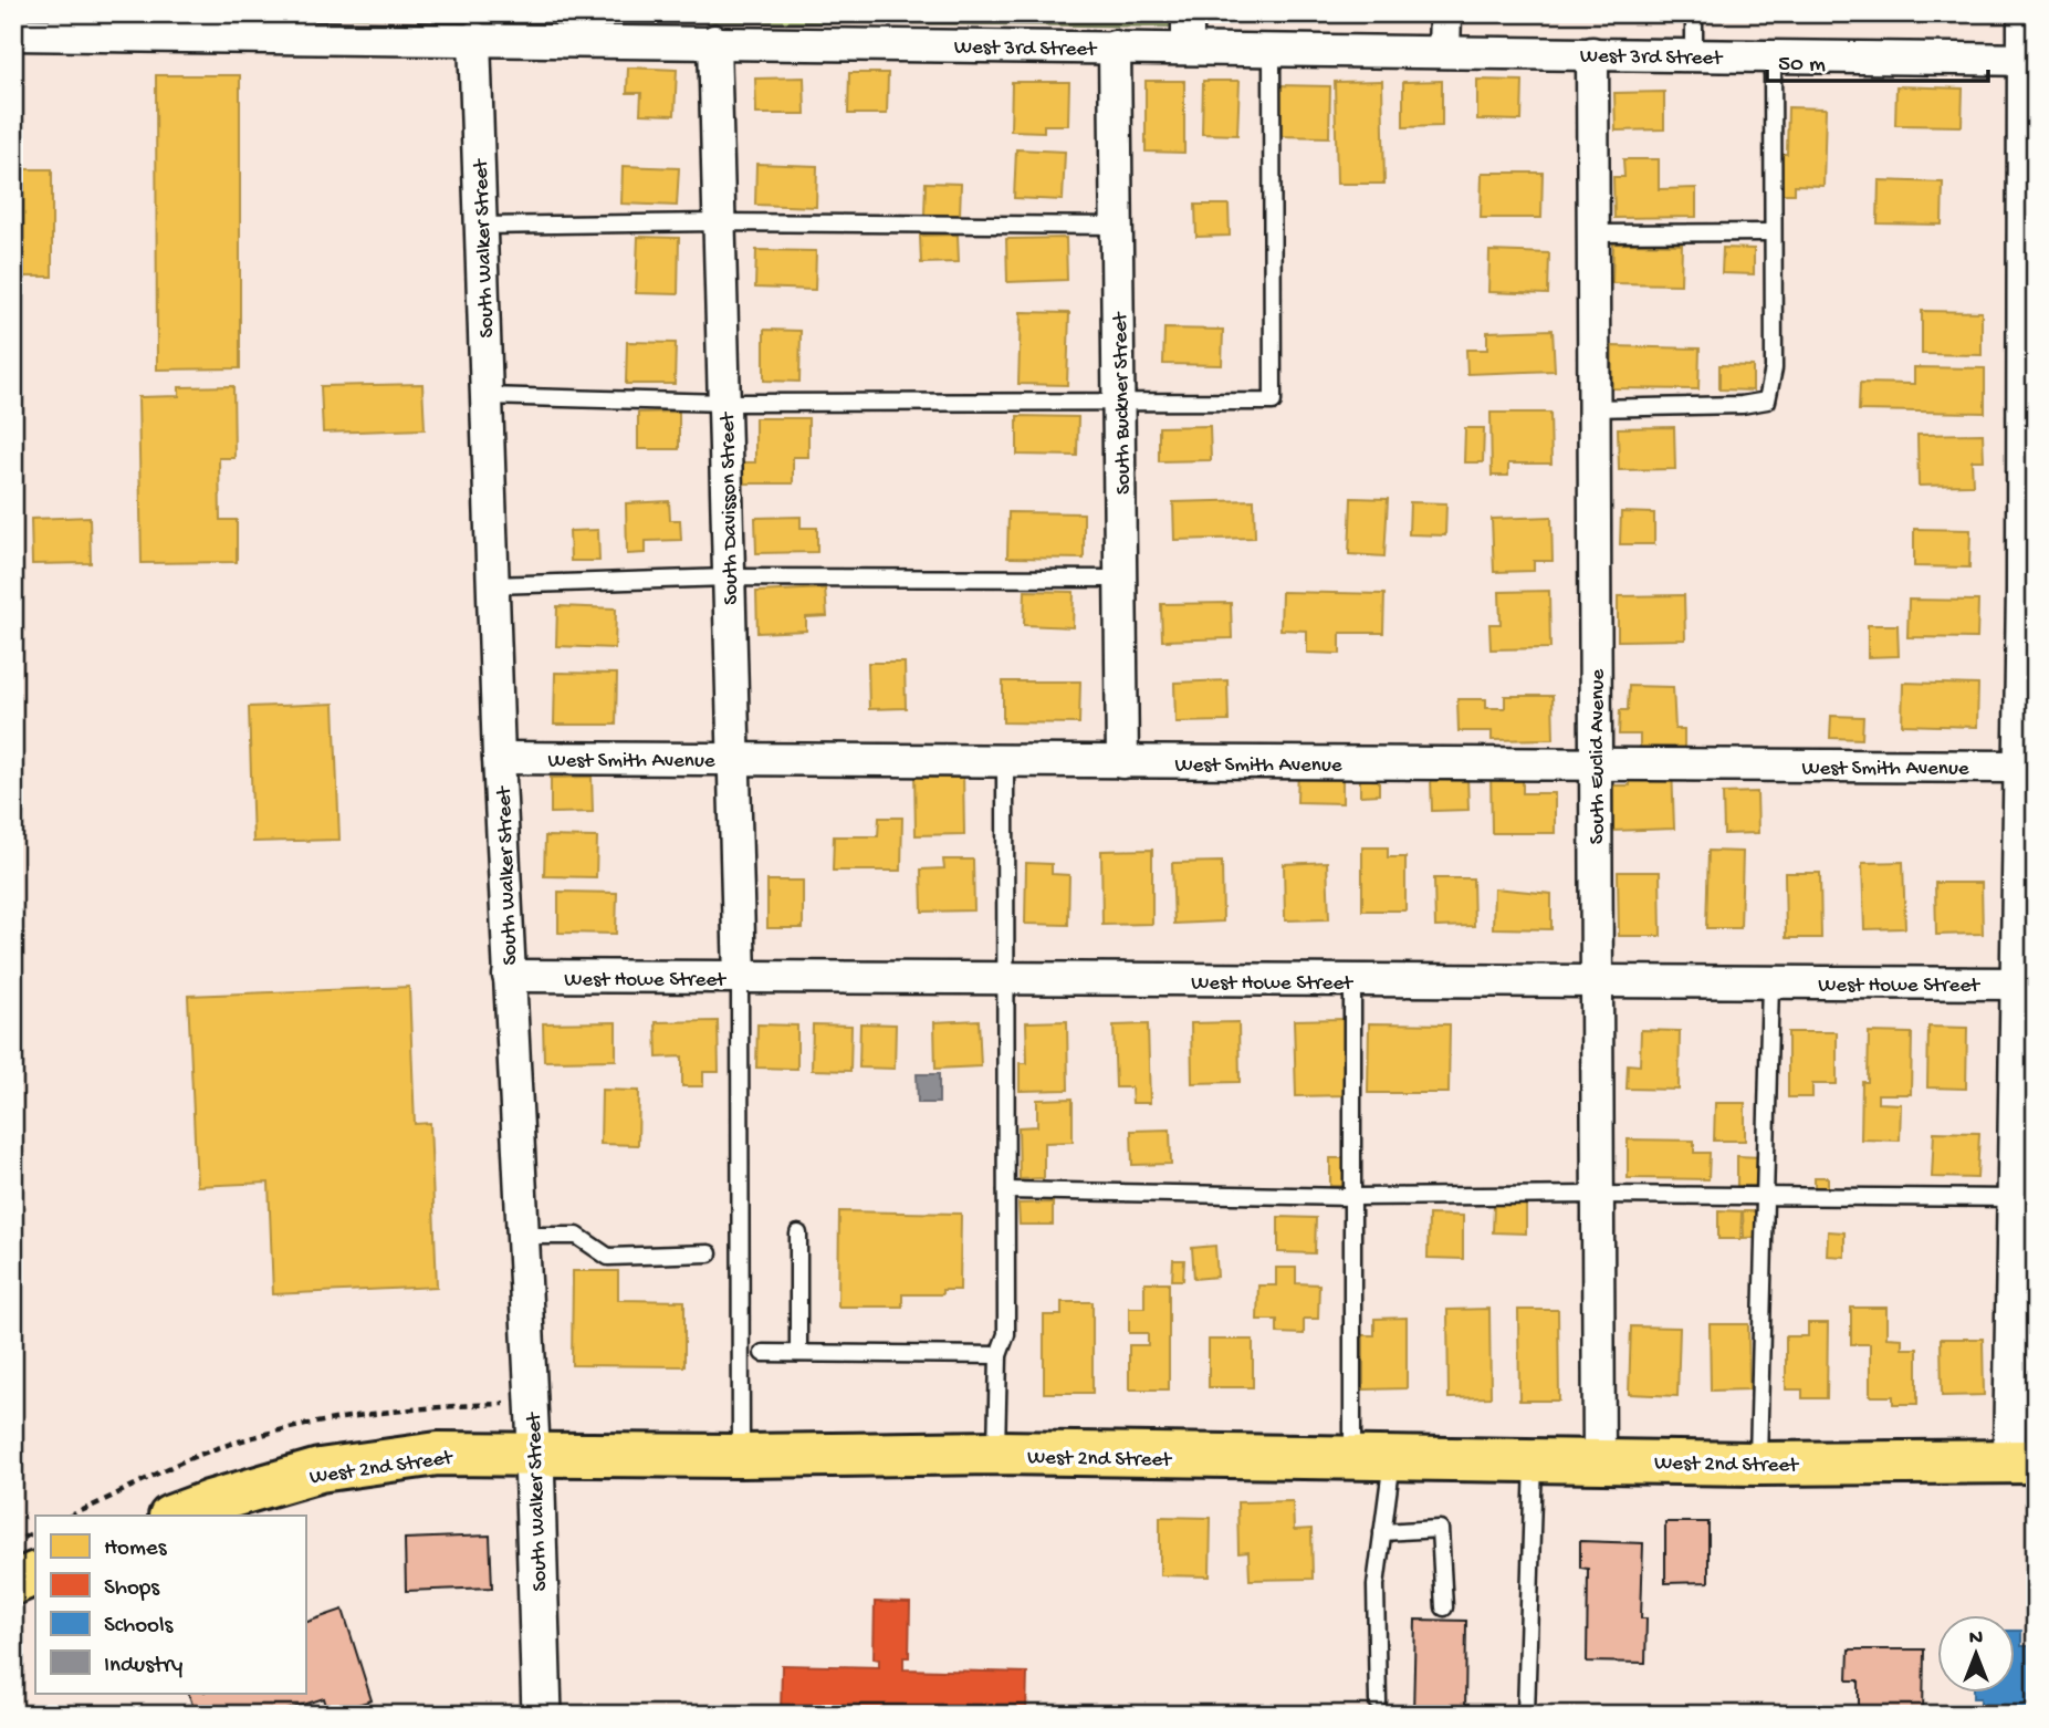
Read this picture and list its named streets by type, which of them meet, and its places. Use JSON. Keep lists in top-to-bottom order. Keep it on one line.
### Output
{"streets":{"main road":["West 2nd Street"],"street":["West 3rd Street","South Walker Street","South Buckner Street","South Davisson Street","South Euclid Avenue","West Smith Avenue","West Howe Street"]},"crossings":[["West 3rd Street","South Walker Street"],["West 3rd Street","South Buckner Street"],["West 3rd Street","South Davisson Street"],["West 3rd Street","South Euclid Avenue"],["South Walker Street","West Smith Avenue"],["South Walker Street","West Howe Street"],["South Walker Street","West 2nd Street"],["South Buckner Street","West Smith Avenue"],["South Davisson Street","West Smith Avenue"],["South Davisson Street","West Howe Street"],["South Euclid Avenue","West Smith Avenue"],["South Euclid Avenue","West Howe Street"],["South Euclid Avenue","West 2nd Street"]],"legend":["Homes","Shops","Schools","Industry"],"scale_bar":"50 m","north":"top"}
